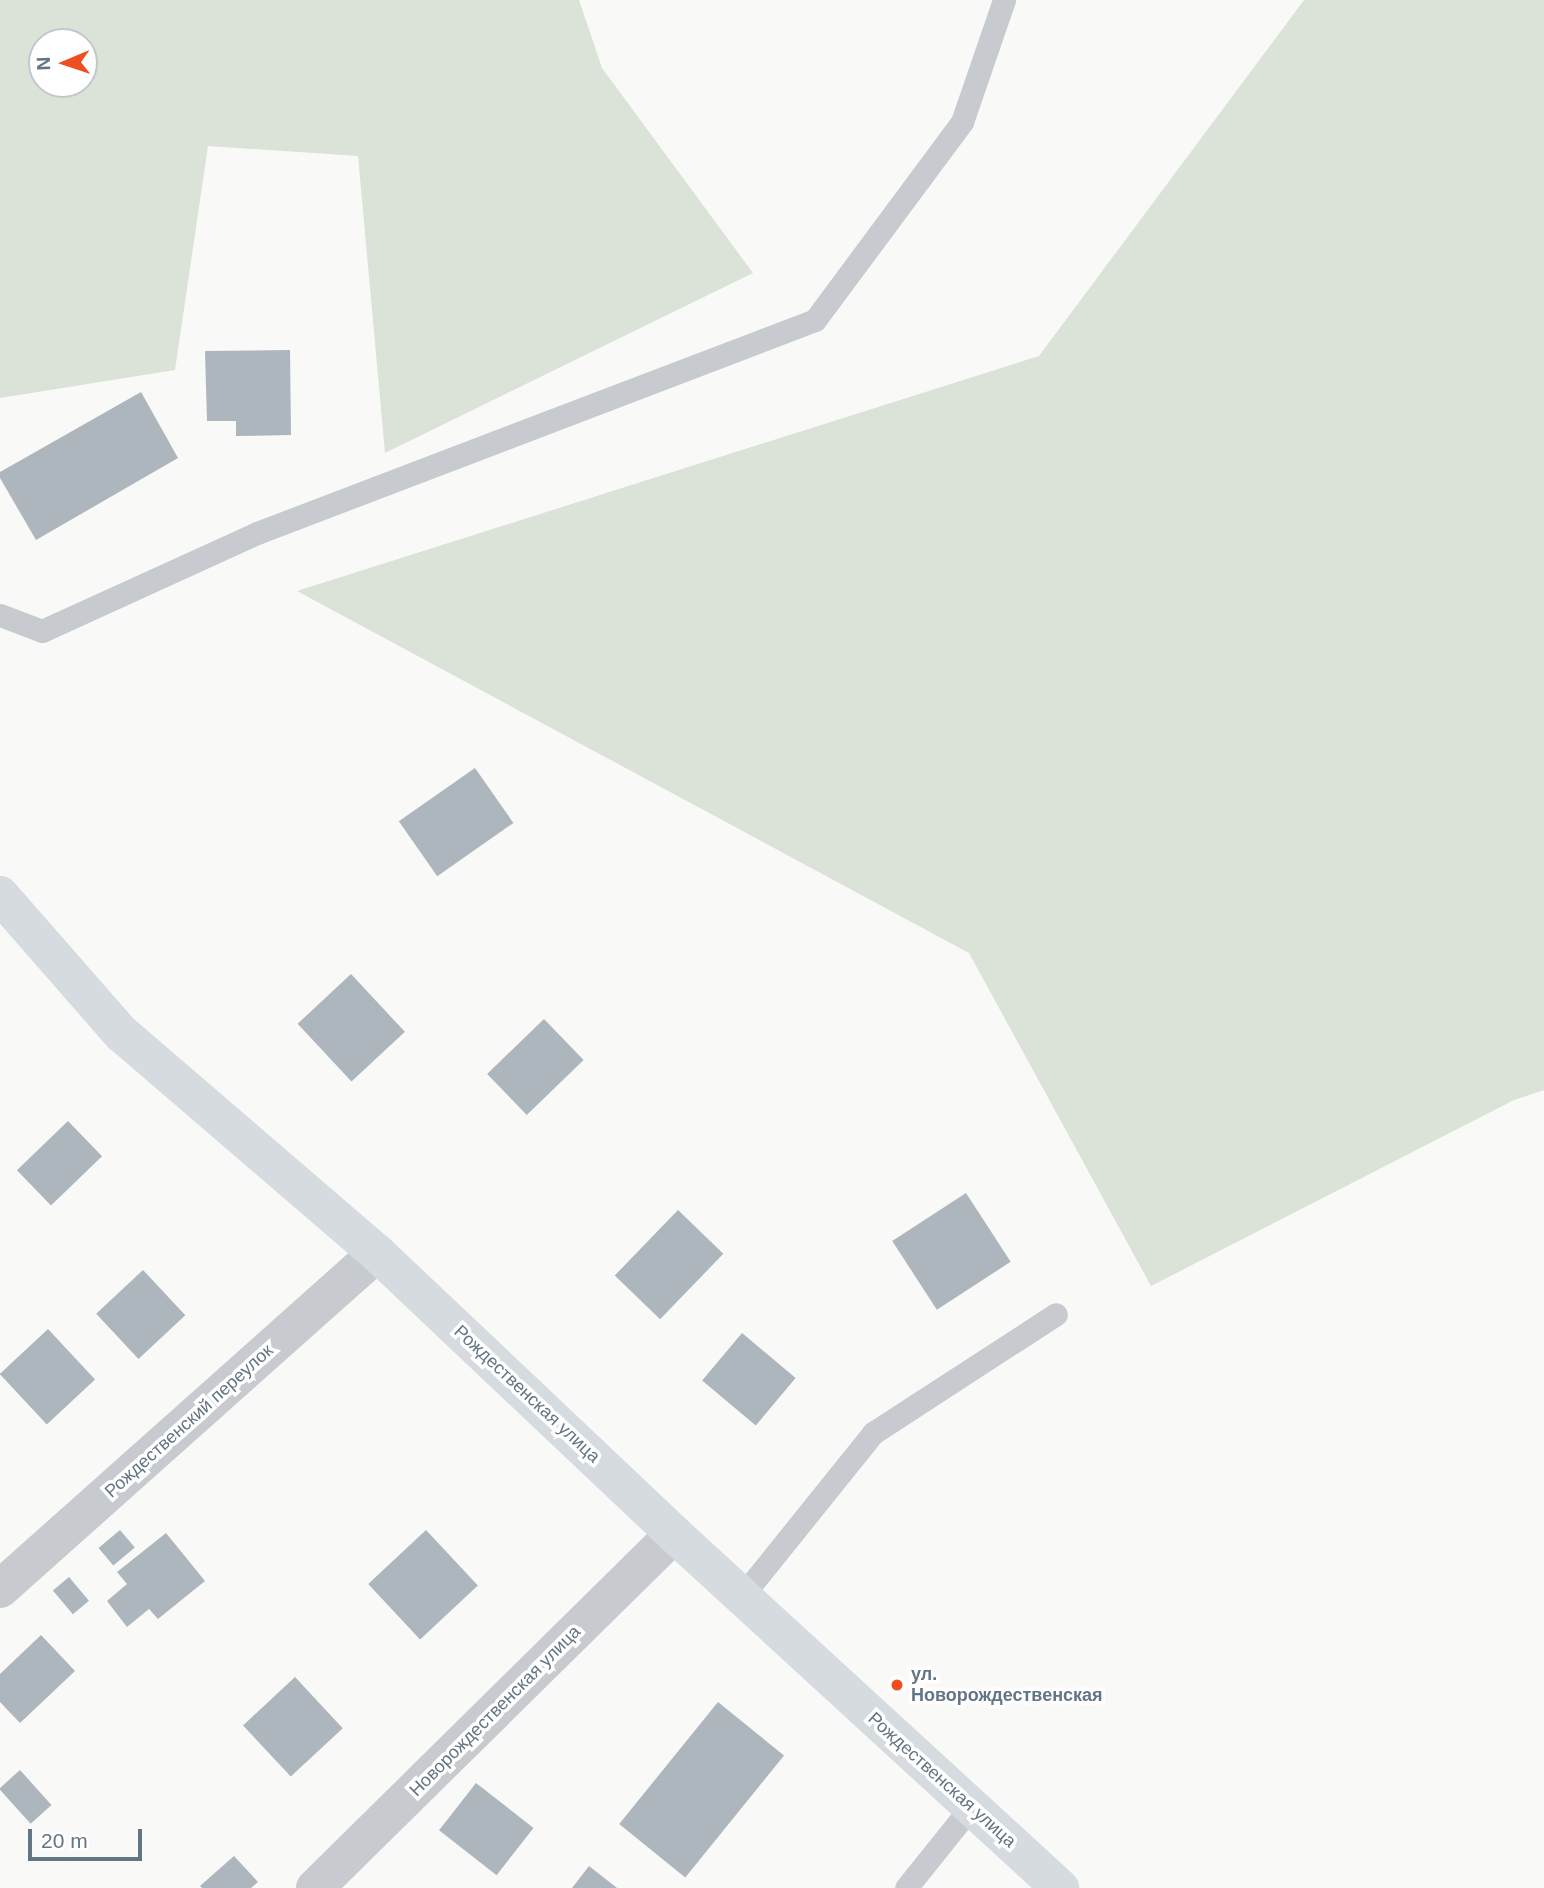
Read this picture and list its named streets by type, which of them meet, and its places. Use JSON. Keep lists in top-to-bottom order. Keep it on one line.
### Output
{"streets":{"street":["Рождественская улица","Рождественский переулок","Новорождественская улица"]},"crossings":[["Рождественская улица","Рождественский переулок"],["Рождественская улица","Новорождественская улица"]],"places":["ул. Новорождественская"],"scale_bar":"20 m","north":"left"}
